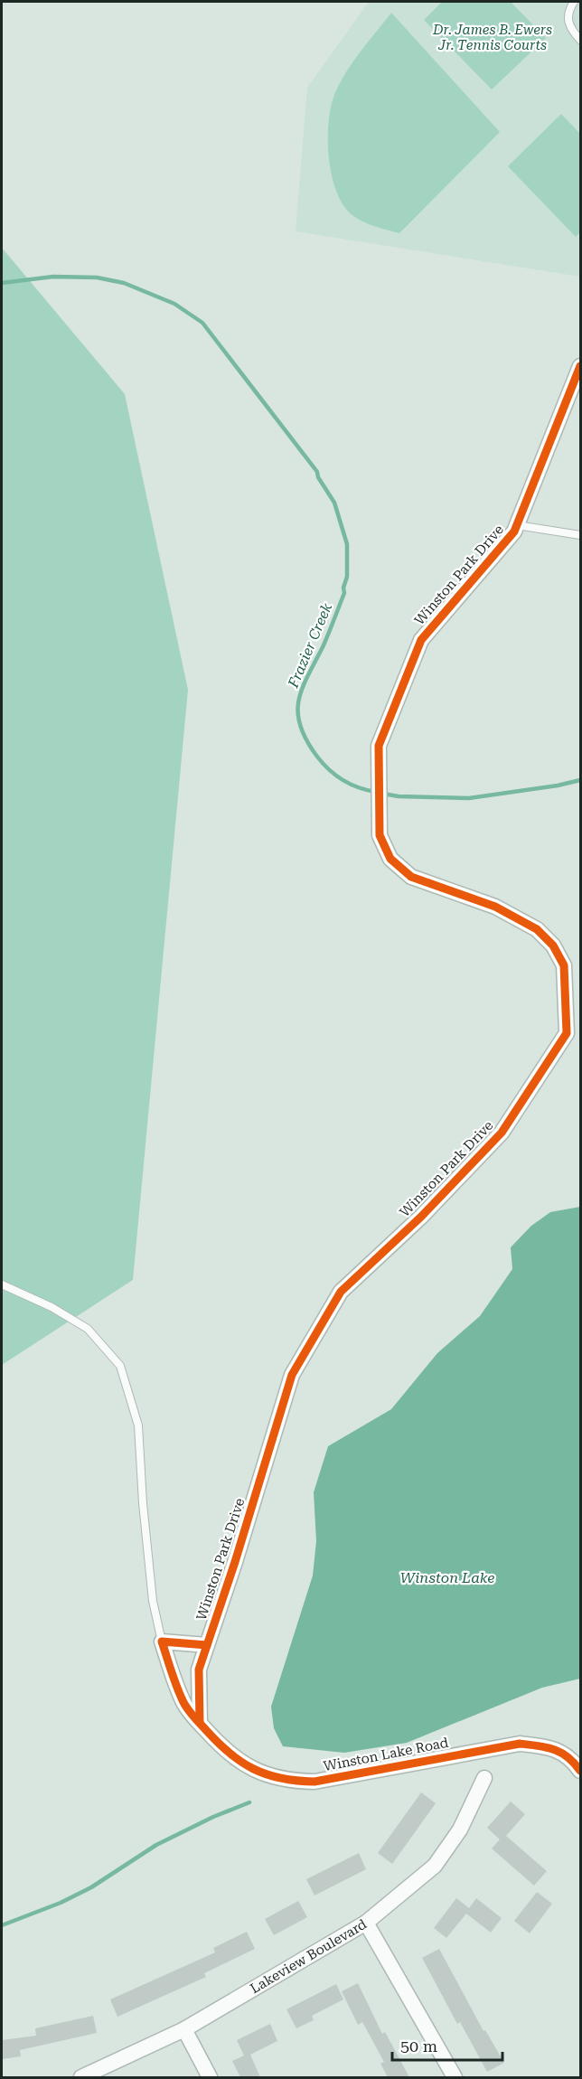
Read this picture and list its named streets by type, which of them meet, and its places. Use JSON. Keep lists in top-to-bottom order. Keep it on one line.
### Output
{"streets":{"street":["Winston Park Drive","Winston Lake Road","Lakeview Boulevard"]},"crossings":[["Winston Park Drive","Winston Lake Road"]],"water":["Frazier Creek","Winston Lake"],"parks":["Dr. James B. Ewers Jr. Tennis Courts"],"scale_bar":"50 m"}
